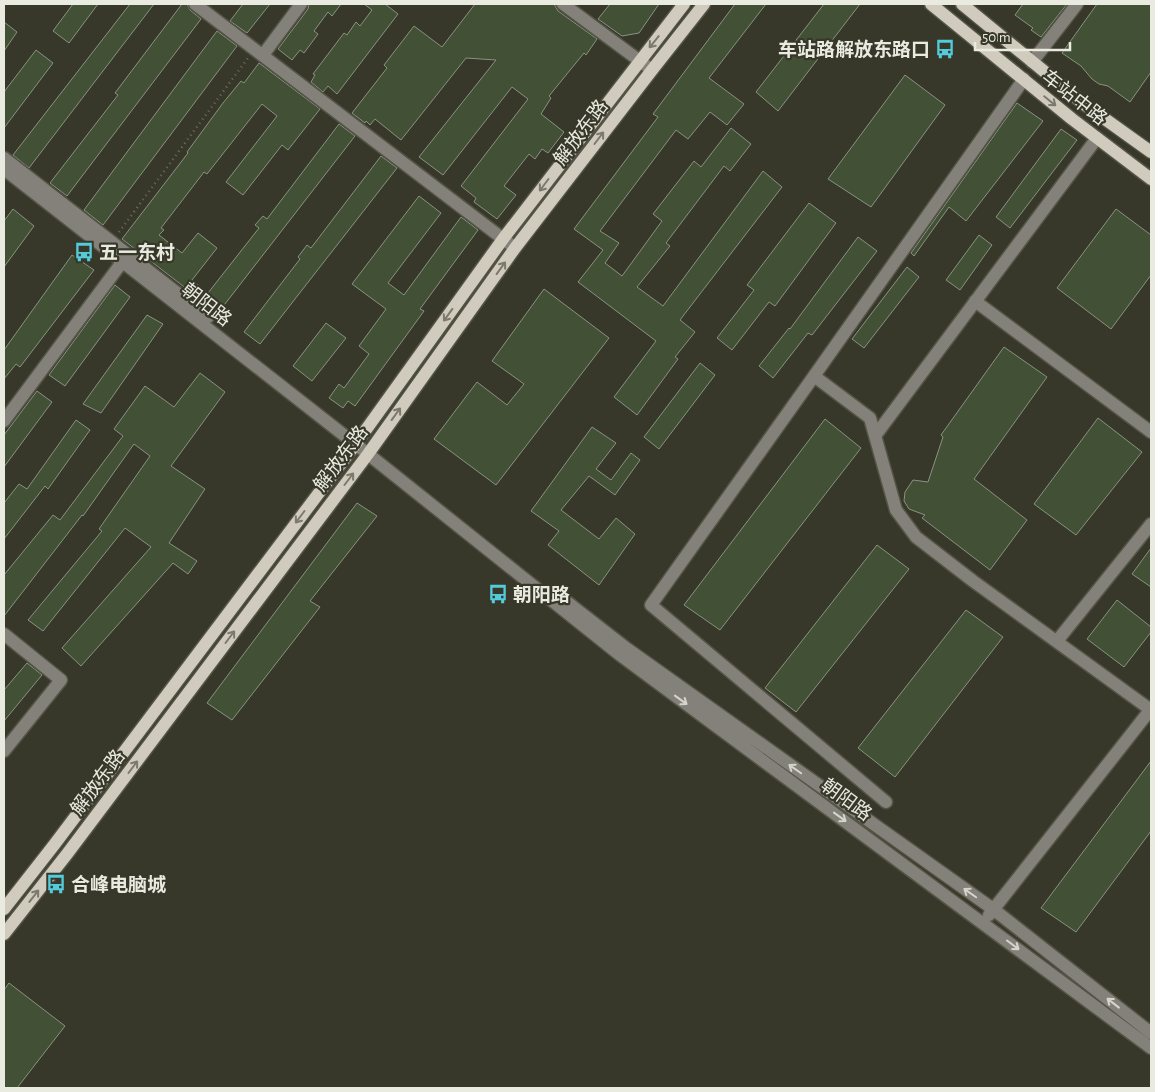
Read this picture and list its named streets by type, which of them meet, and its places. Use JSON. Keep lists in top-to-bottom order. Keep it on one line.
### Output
{"streets":{"main road":["车站中路","解放东路"],"street":["朝阳路"]},"crossings":[["解放东路","朝阳路"]],"places":{"bus stop":["车站路解放东路口","五一东村","朝阳路","合峰电脑城"]},"scale_bar":"50 m"}
